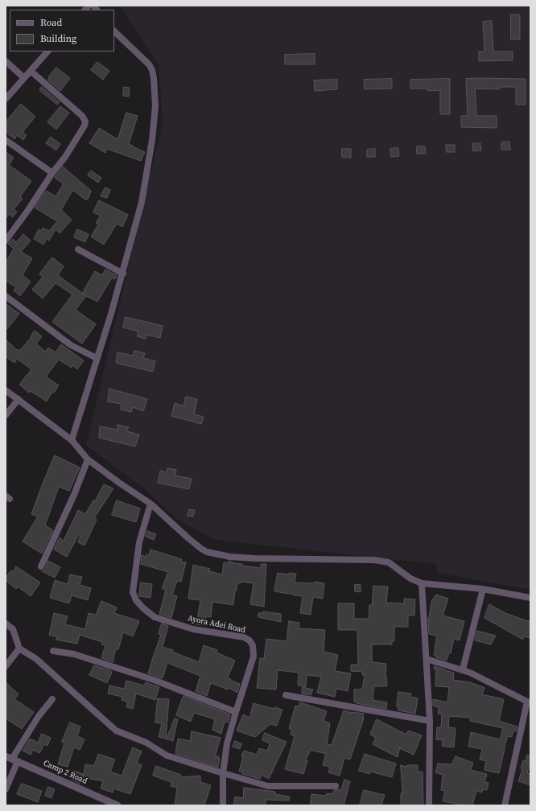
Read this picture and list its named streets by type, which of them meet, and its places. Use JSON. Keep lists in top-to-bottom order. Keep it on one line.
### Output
{"streets":{"street":["Ayora Adei Road","Camp 2 Road"]},"legend":["Road","Building"]}
